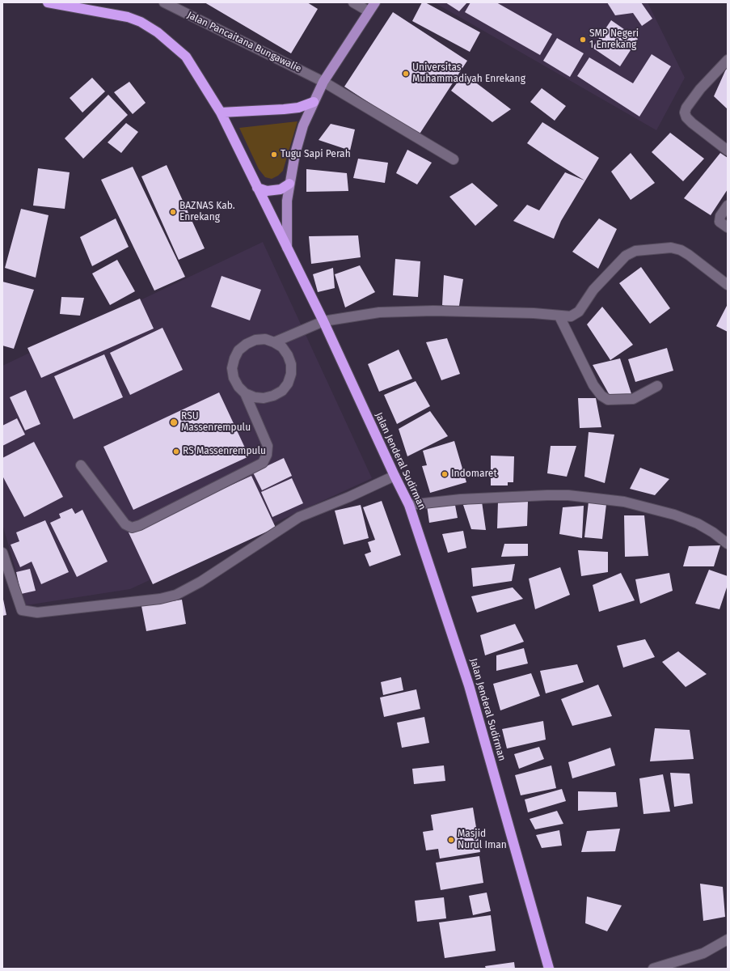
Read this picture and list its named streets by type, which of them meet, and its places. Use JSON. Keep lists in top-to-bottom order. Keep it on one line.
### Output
{"streets":{"highway":["Jalan Jenderal Sudirman"],"street":["Jalan Pancaitana Bungawalie"]},"crossings":[["Jalan Pancaitana Bungawalie","Jalan Jenderal Sudirman"]],"places":["SMP Negeri 1 Enrekang","Universitas Muhammadiyah Enrekang","Tugu Sapi Perah","BAZNAS Kab. Enrekang","RSU Massenrempulu","RS Massenrempulu","Indomaret","Masjid Nurul Iman"]}
